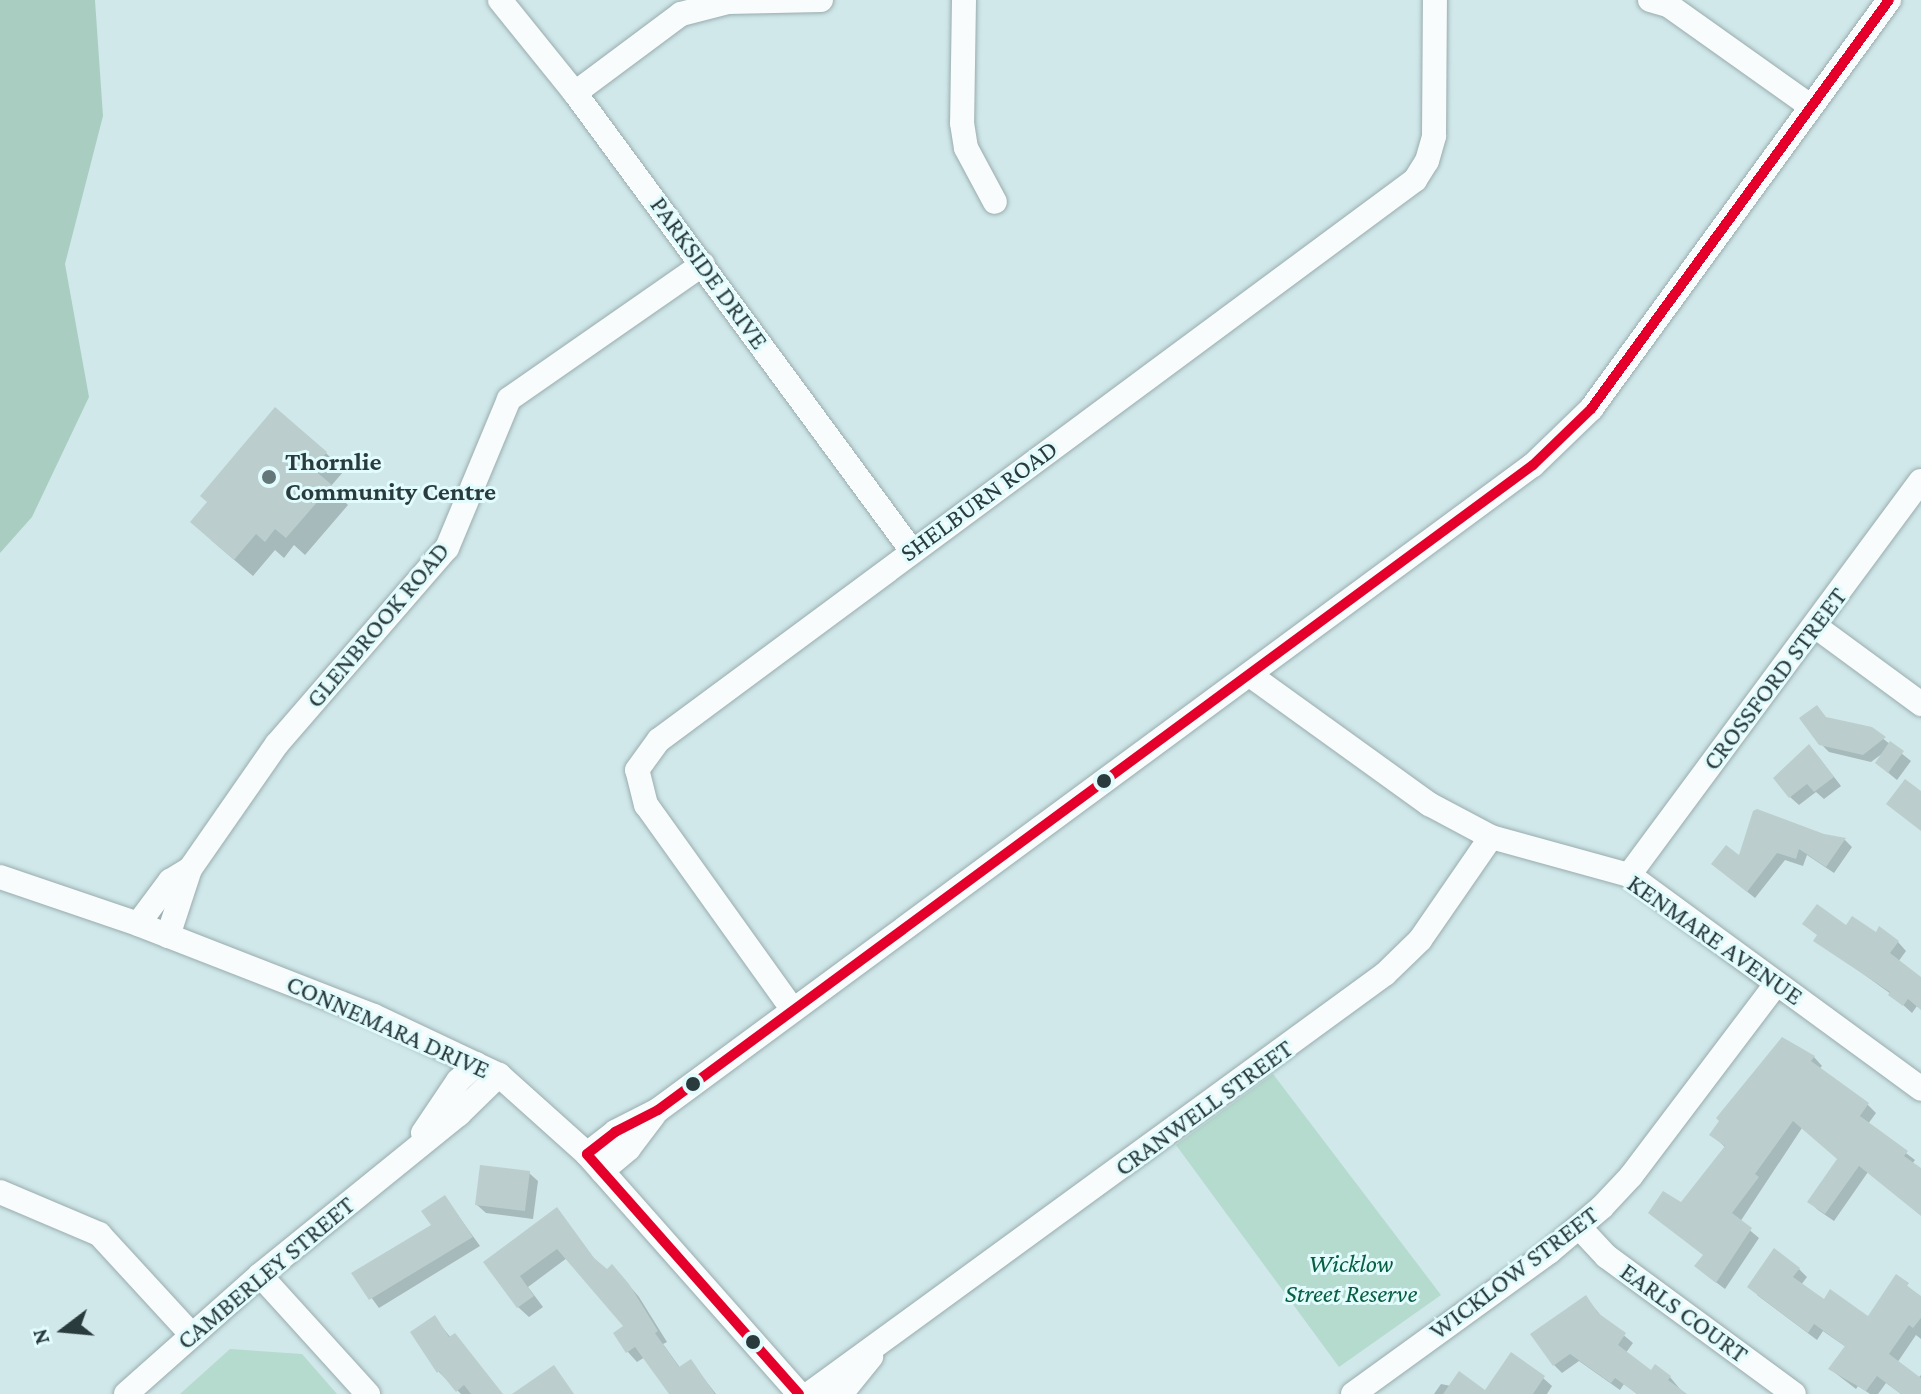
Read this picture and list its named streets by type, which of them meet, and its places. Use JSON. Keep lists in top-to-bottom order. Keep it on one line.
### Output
{"streets":{"street":["PARKSIDE DRIVE","SHELBURN ROAD","GLENBROOK ROAD","CROSSFORD STREET","KENMARE AVENUE","CONNEMARA DRIVE","CRANWELL STREET","CAMBERLEY STREET","WICKLOW STREET","EARLS COURT"]},"crossings":[["PARKSIDE DRIVE","SHELBURN ROAD"],["PARKSIDE DRIVE","GLENBROOK ROAD"],["GLENBROOK ROAD","CONNEMARA DRIVE"],["CROSSFORD STREET","KENMARE AVENUE"],["KENMARE AVENUE","CRANWELL STREET"],["KENMARE AVENUE","WICKLOW STREET"],["CONNEMARA DRIVE","CAMBERLEY STREET"],["WICKLOW STREET","EARLS COURT"]],"parks":["Wicklow Street Reserve"],"places":["Thornlie Community Centre"],"north":"left"}
